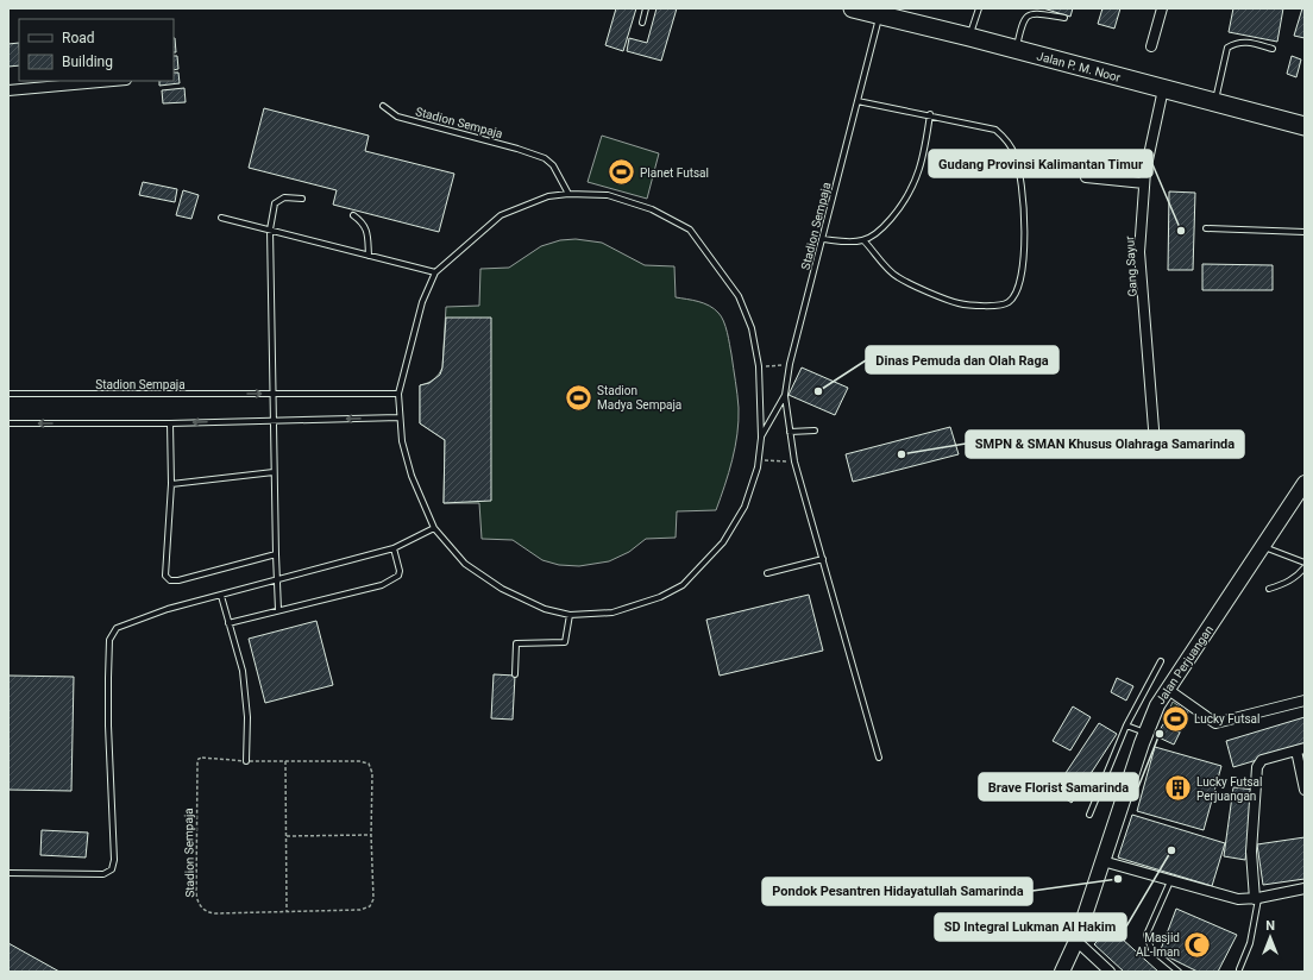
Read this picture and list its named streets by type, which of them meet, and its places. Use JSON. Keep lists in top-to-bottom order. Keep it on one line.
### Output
{"streets":{"highway":["Jalan P. M. Noor"],"street":["Gang Sayur","Jalan Perjuangan"],"lane":["Stadion Sempaja"]},"crossings":[["Jalan P. M. Noor","Stadion Sempaja"],["Jalan P. M. Noor","Gang Sayur"]],"places":{"sports":["Planet Futsal","Stadion Madya Sempaja","Lucky Futsal"],"other":["Gudang Provinsi Kalimantan Timur","Dinas Pemuda dan Olah Raga","SMPN & SMAN Khusus Olahraga Samarinda","Brave Florist Samarinda","SD Integral Lukman Al Hakim","Pondok Pesantren Hidayatullah Samarinda"],"building":["Lucky Futsal Perjuangan"],"mosque":["Masjid AL-Iman"]},"legend":["Road","Building"],"north":"top"}
